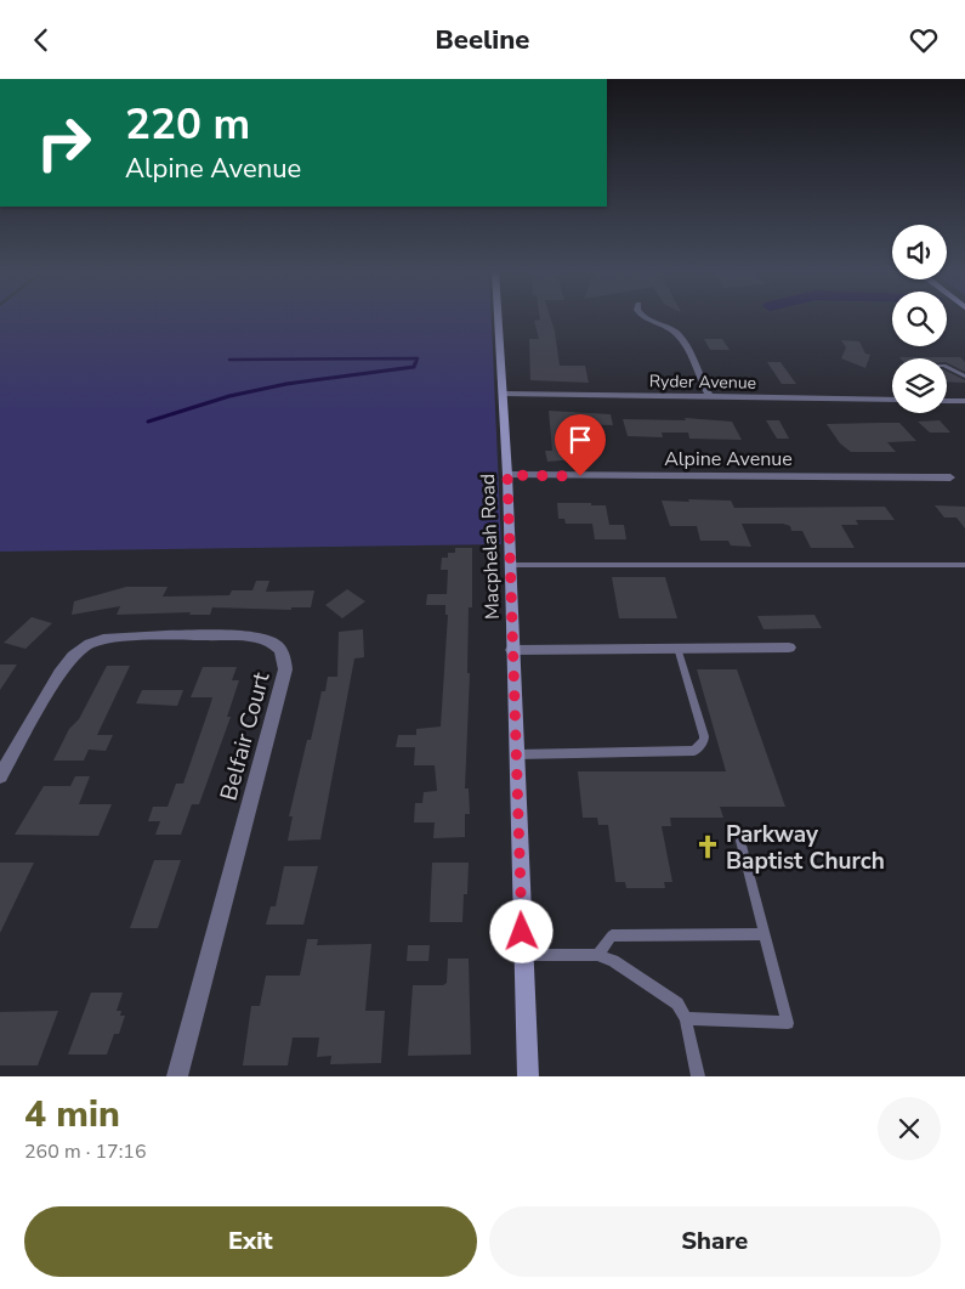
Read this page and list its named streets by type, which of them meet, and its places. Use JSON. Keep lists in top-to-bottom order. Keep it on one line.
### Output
{"streets":{"street":["Ryder Avenue","Alpine Avenue","Macphelah Road","Belfair Court"]},"crossings":[["Ryder Avenue","Macphelah Road"],["Alpine Avenue","Macphelah Road"]],"places":{"church":["Parkway Baptist Church"]},"page":{"header":"Beeline","turn":["220 m","Alpine Avenue"],"heading":["4 min","260 m · 17:16"],"buttons":["Exit","Share"]}}
